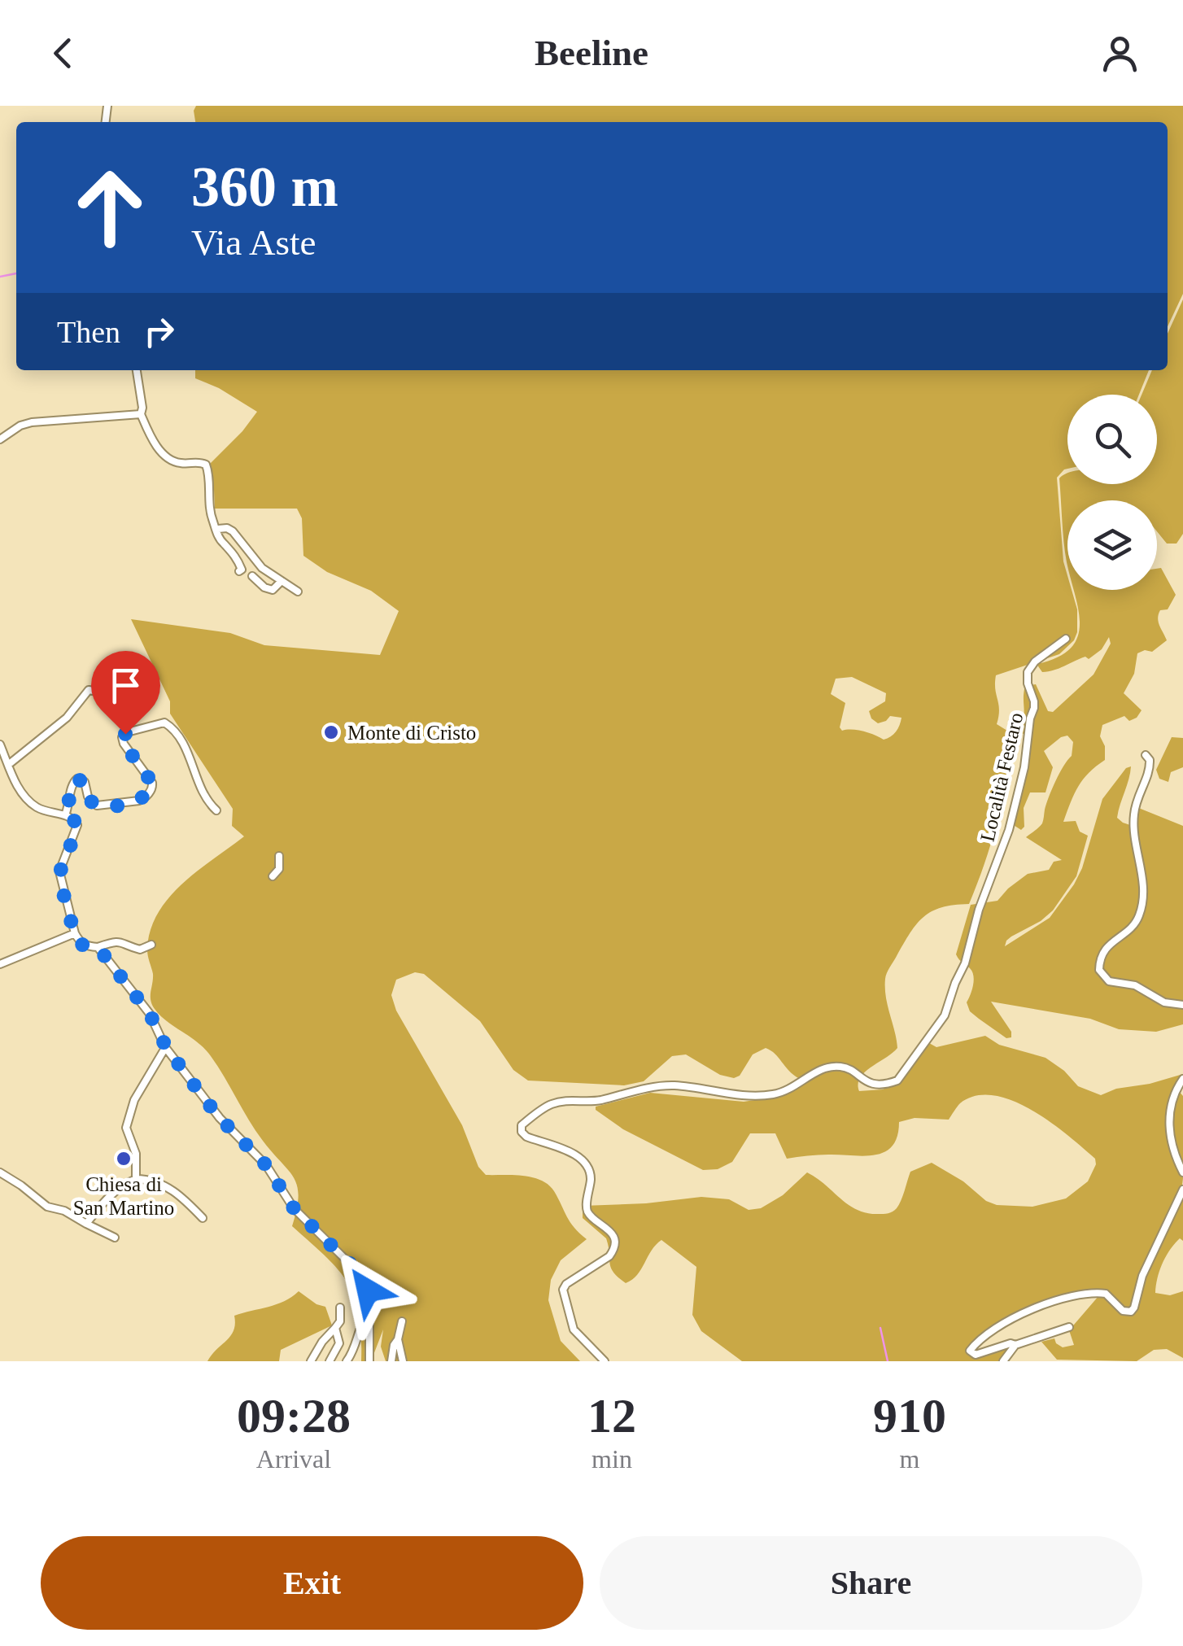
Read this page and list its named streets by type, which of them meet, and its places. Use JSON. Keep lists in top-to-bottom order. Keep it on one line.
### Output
{"streets":{"street":["Località Festaro"]},"places":["Monte di Cristo","Chiesa di San Martino"],"page":{"header":"Beeline","turn":["360 m","Via Aste"],"then":"Then","eta":["09:28","Arrival","12","min","910","m"],"buttons":["Exit","Share"]}}
